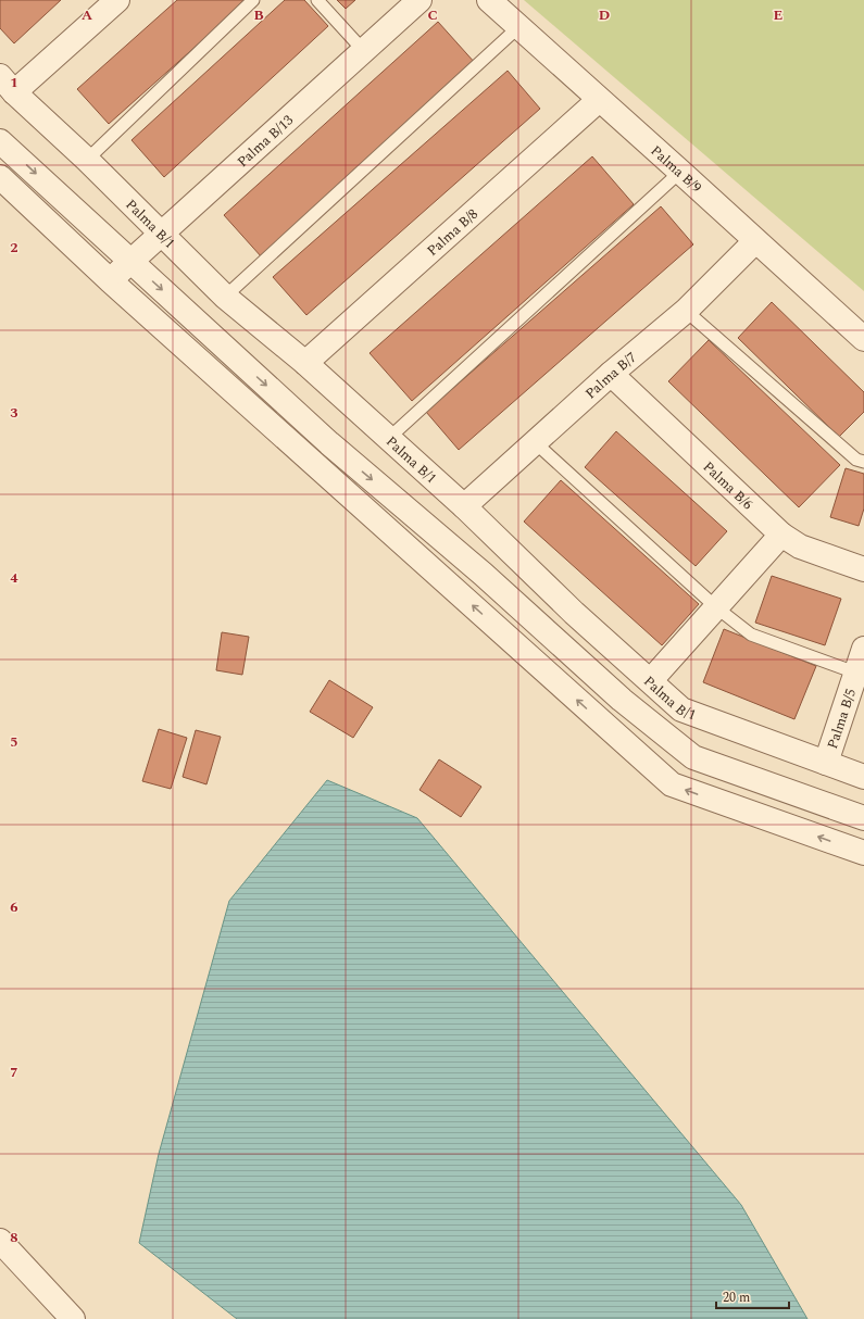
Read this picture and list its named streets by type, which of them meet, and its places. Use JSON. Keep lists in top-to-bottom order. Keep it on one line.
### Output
{"streets":{"street":["Palma B/13","Palma B/9","Palma B/1","Palma B/8","Palma B/7","Palma B/6","Palma B/5"]},"crossings":[["Palma B/13","Palma B/1"],["Palma B/9","Palma B/8"],["Palma B/9","Palma B/7"],["Palma B/1","Palma B/8"],["Palma B/1","Palma B/7"],["Palma B/1","Palma B/5"],["Palma B/7","Palma B/6"]],"scale_bar":"20 m","grid":{"columns":["A","B","C","D","E"],"rows":["1","2","3","4","5","6","7","8"]}}
